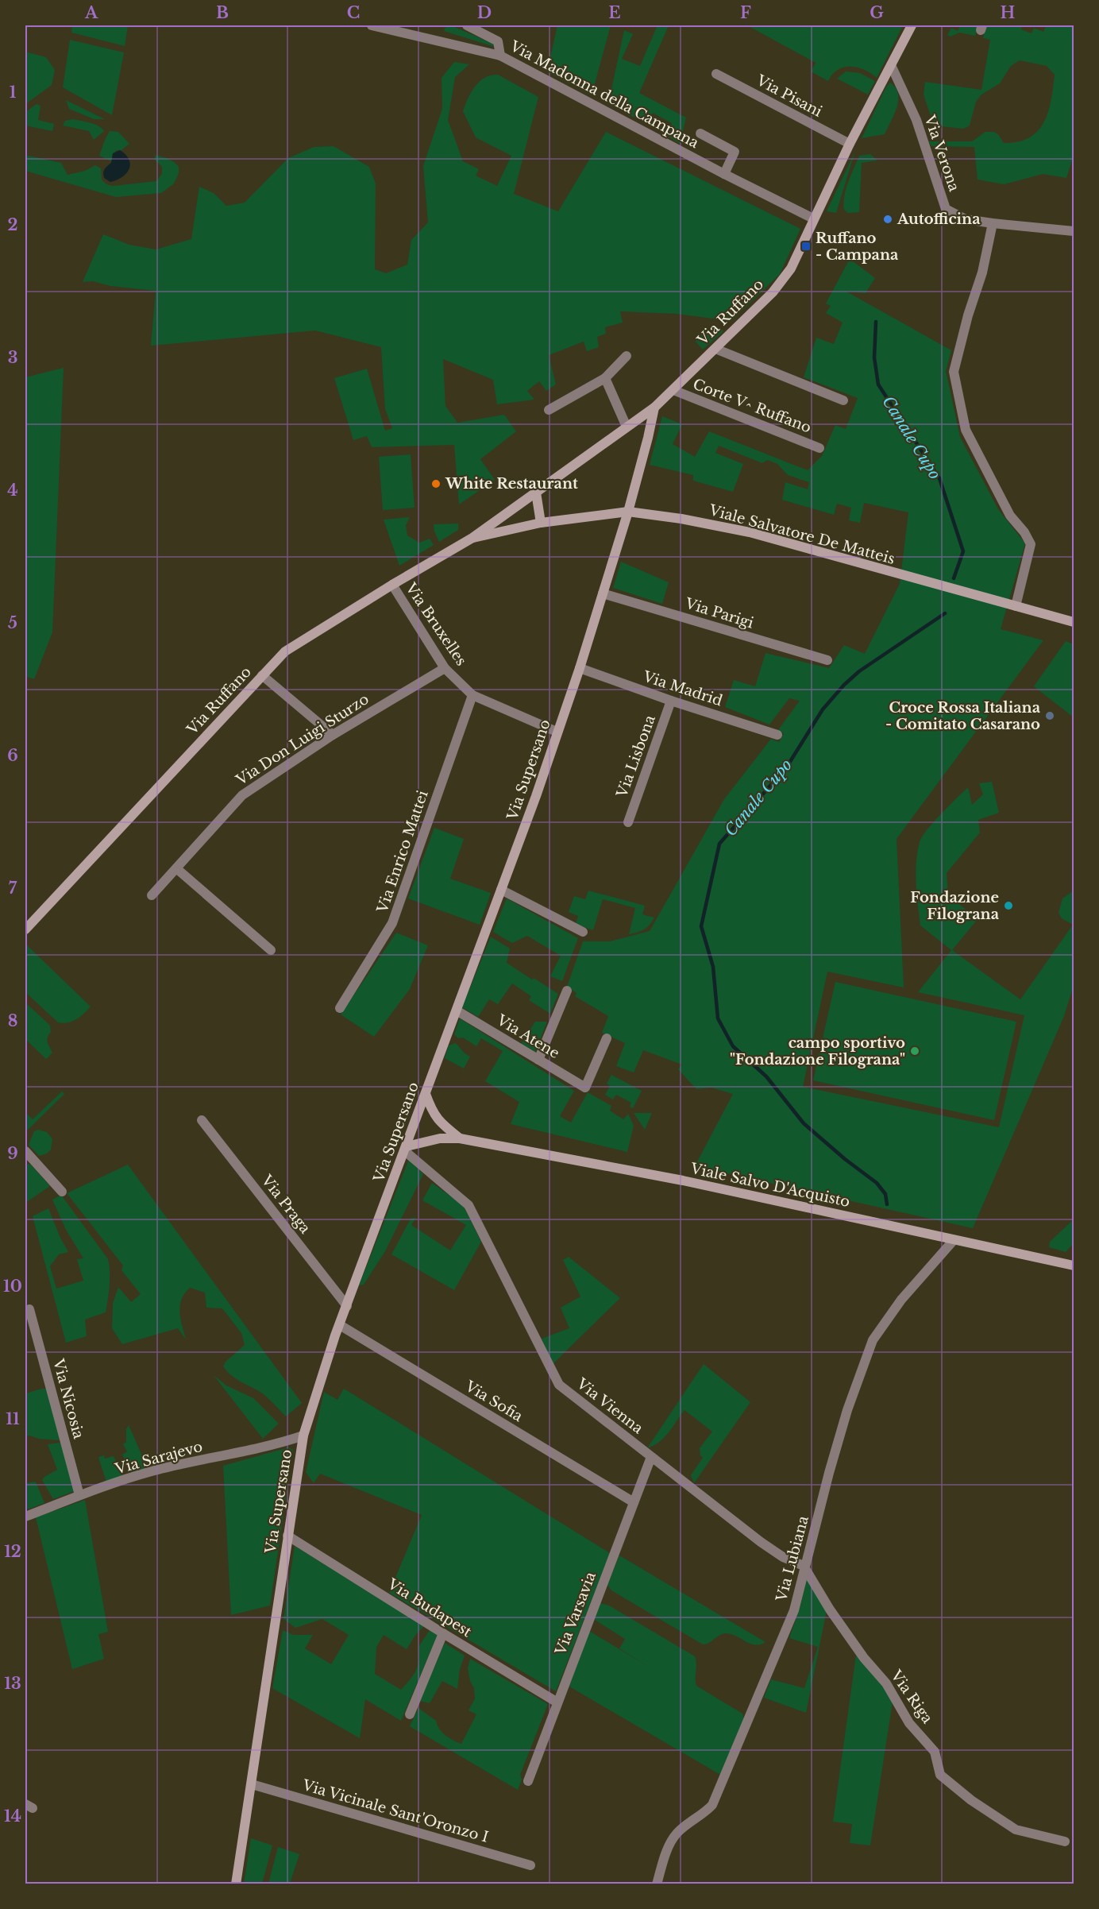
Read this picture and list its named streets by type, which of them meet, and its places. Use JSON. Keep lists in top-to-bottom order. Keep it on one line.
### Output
{"streets":{"street":["Via Madonna della Campana","Via Pisani","Via Verona","Via Ruffano","Corte V^ Ruffano","Viale Salvatore De Matteis","Via Parigi","Via Bruxelles","Via Madrid","Via Don Luigi Sturzo","Via Lisbona","Via Supersano","Via Enrico Mattei","Via Atene","Viale Salvo D'Acquisto","Via Praga","Via Nicosia","Via Sofia","Via Vienna","Via Sarajevo","Via Lubiana","Via Budapest","Via Varsavia","Via Riga","Via Vicinale Sant'Oronzo I"]},"crossings":[["Via Madonna della Campana","Via Ruffano"],["Via Pisani","Via Ruffano"],["Via Verona","Via Ruffano"],["Via Ruffano","Corte V^ Ruffano"],["Via Ruffano","Viale Salvatore De Matteis"],["Via Ruffano","Via Bruxelles"],["Via Ruffano","Via Supersano"],["Viale Salvatore De Matteis","Via Supersano"],["Via Parigi","Via Supersano"],["Via Bruxelles","Via Don Luigi Sturzo"],["Via Bruxelles","Via Supersano"],["Via Bruxelles","Via Enrico Mattei"],["Via Madrid","Via Lisbona"],["Via Madrid","Via Supersano"],["Via Supersano","Via Atene"],["Via Supersano","Viale Salvo D'Acquisto"],["Via Supersano","Via Praga"],["Via Supersano","Via Sofia"],["Via Supersano","Via Vienna"],["Via Supersano","Via Sarajevo"],["Via Supersano","Via Budapest"],["Via Supersano","Via Vicinale Sant'Oronzo I"],["Viale Salvo D'Acquisto","Via Vienna"],["Viale Salvo D'Acquisto","Via Lubiana"],["Via Nicosia","Via Sarajevo"],["Via Sofia","Via Varsavia"],["Via Vienna","Via Lubiana"],["Via Vienna","Via Varsavia"],["Via Vienna","Via Riga"],["Via Lubiana","Via Riga"],["Via Budapest","Via Varsavia"]],"water":["Canale Cupo"],"places":{"other":["Autofficina","White Restaurant","Croce Rossa Italiana - Comitato Casarano","Fondazione Filograna","campo sportivo \"Fondazione Filograna\""],"transit":["Ruffano - Campana"]},"grid":{"columns":["A","B","C","D","E","F","G","H"],"rows":["1","2","3","4","5","6","7","8","9","10","11","12","13","14"]}}
